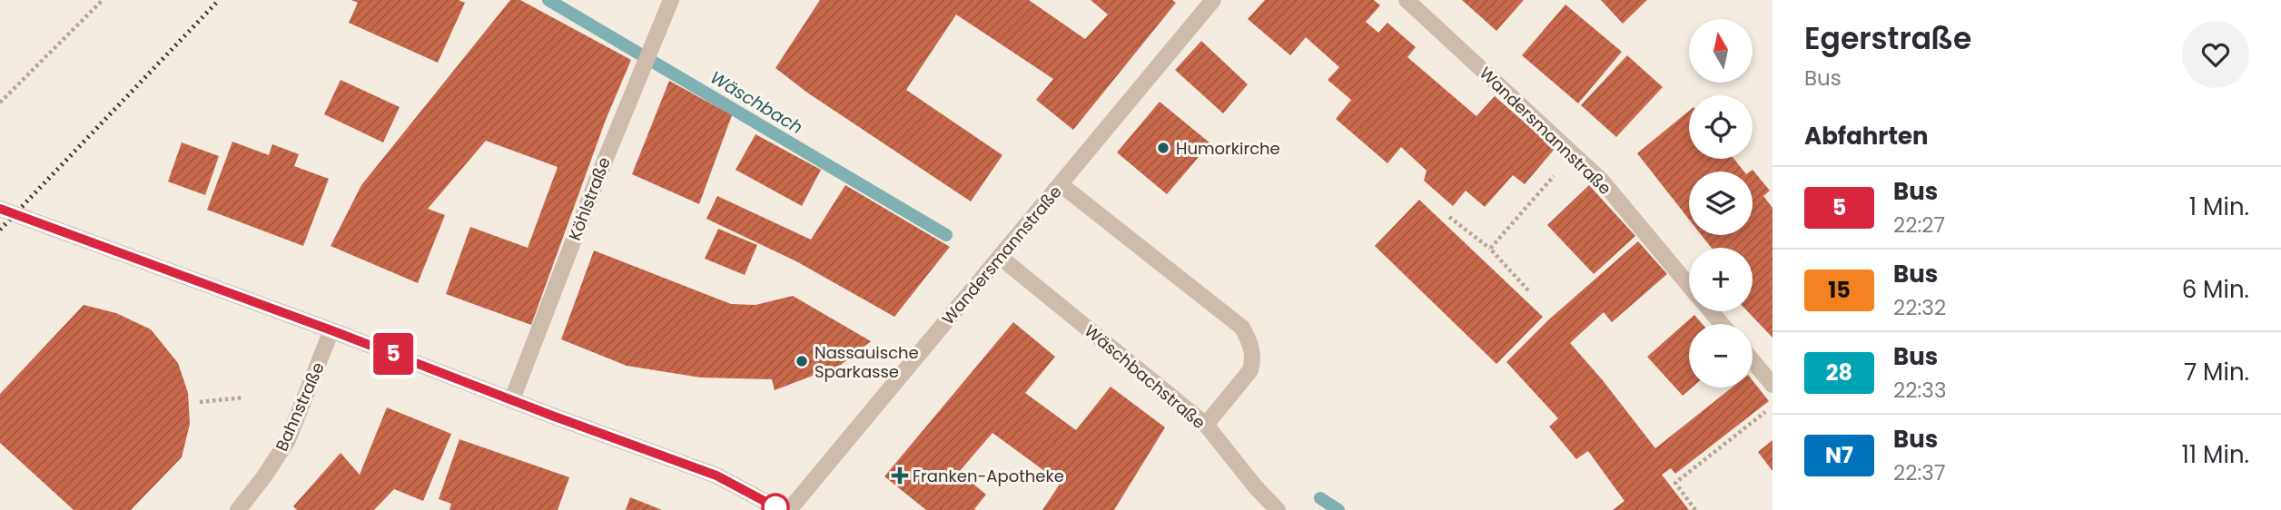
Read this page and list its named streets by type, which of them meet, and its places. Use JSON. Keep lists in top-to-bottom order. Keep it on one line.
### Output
{"streets":{"street":["Wandersmannstraße","Köhlstraße","Wäschbachstraße","Bahnstraße"]},"crossings":[["Wandersmannstraße","Wäschbachstraße"]],"water":["Wäschbach"],"places":{"other":["Humorkirche","Nassauische Sparkasse"],"health":["Franken-Apotheke"]},"lines":["bus line 5"],"north":"top","page":{"on_map":"5","heading":[["Egerstraße","Bus"],"Abfahrten"],"map_buttons":["+","−"],"list":[{"mark":"5","name":"Bus","note":"22:27","value":"1 Min."},{"mark":"15","name":"Bus","note":"22:32","value":"6 Min."},{"mark":"28","name":"Bus","note":"22:33","value":"7 Min."},{"mark":"N7","name":"Bus","note":"22:37","value":"11 Min."}]}}
